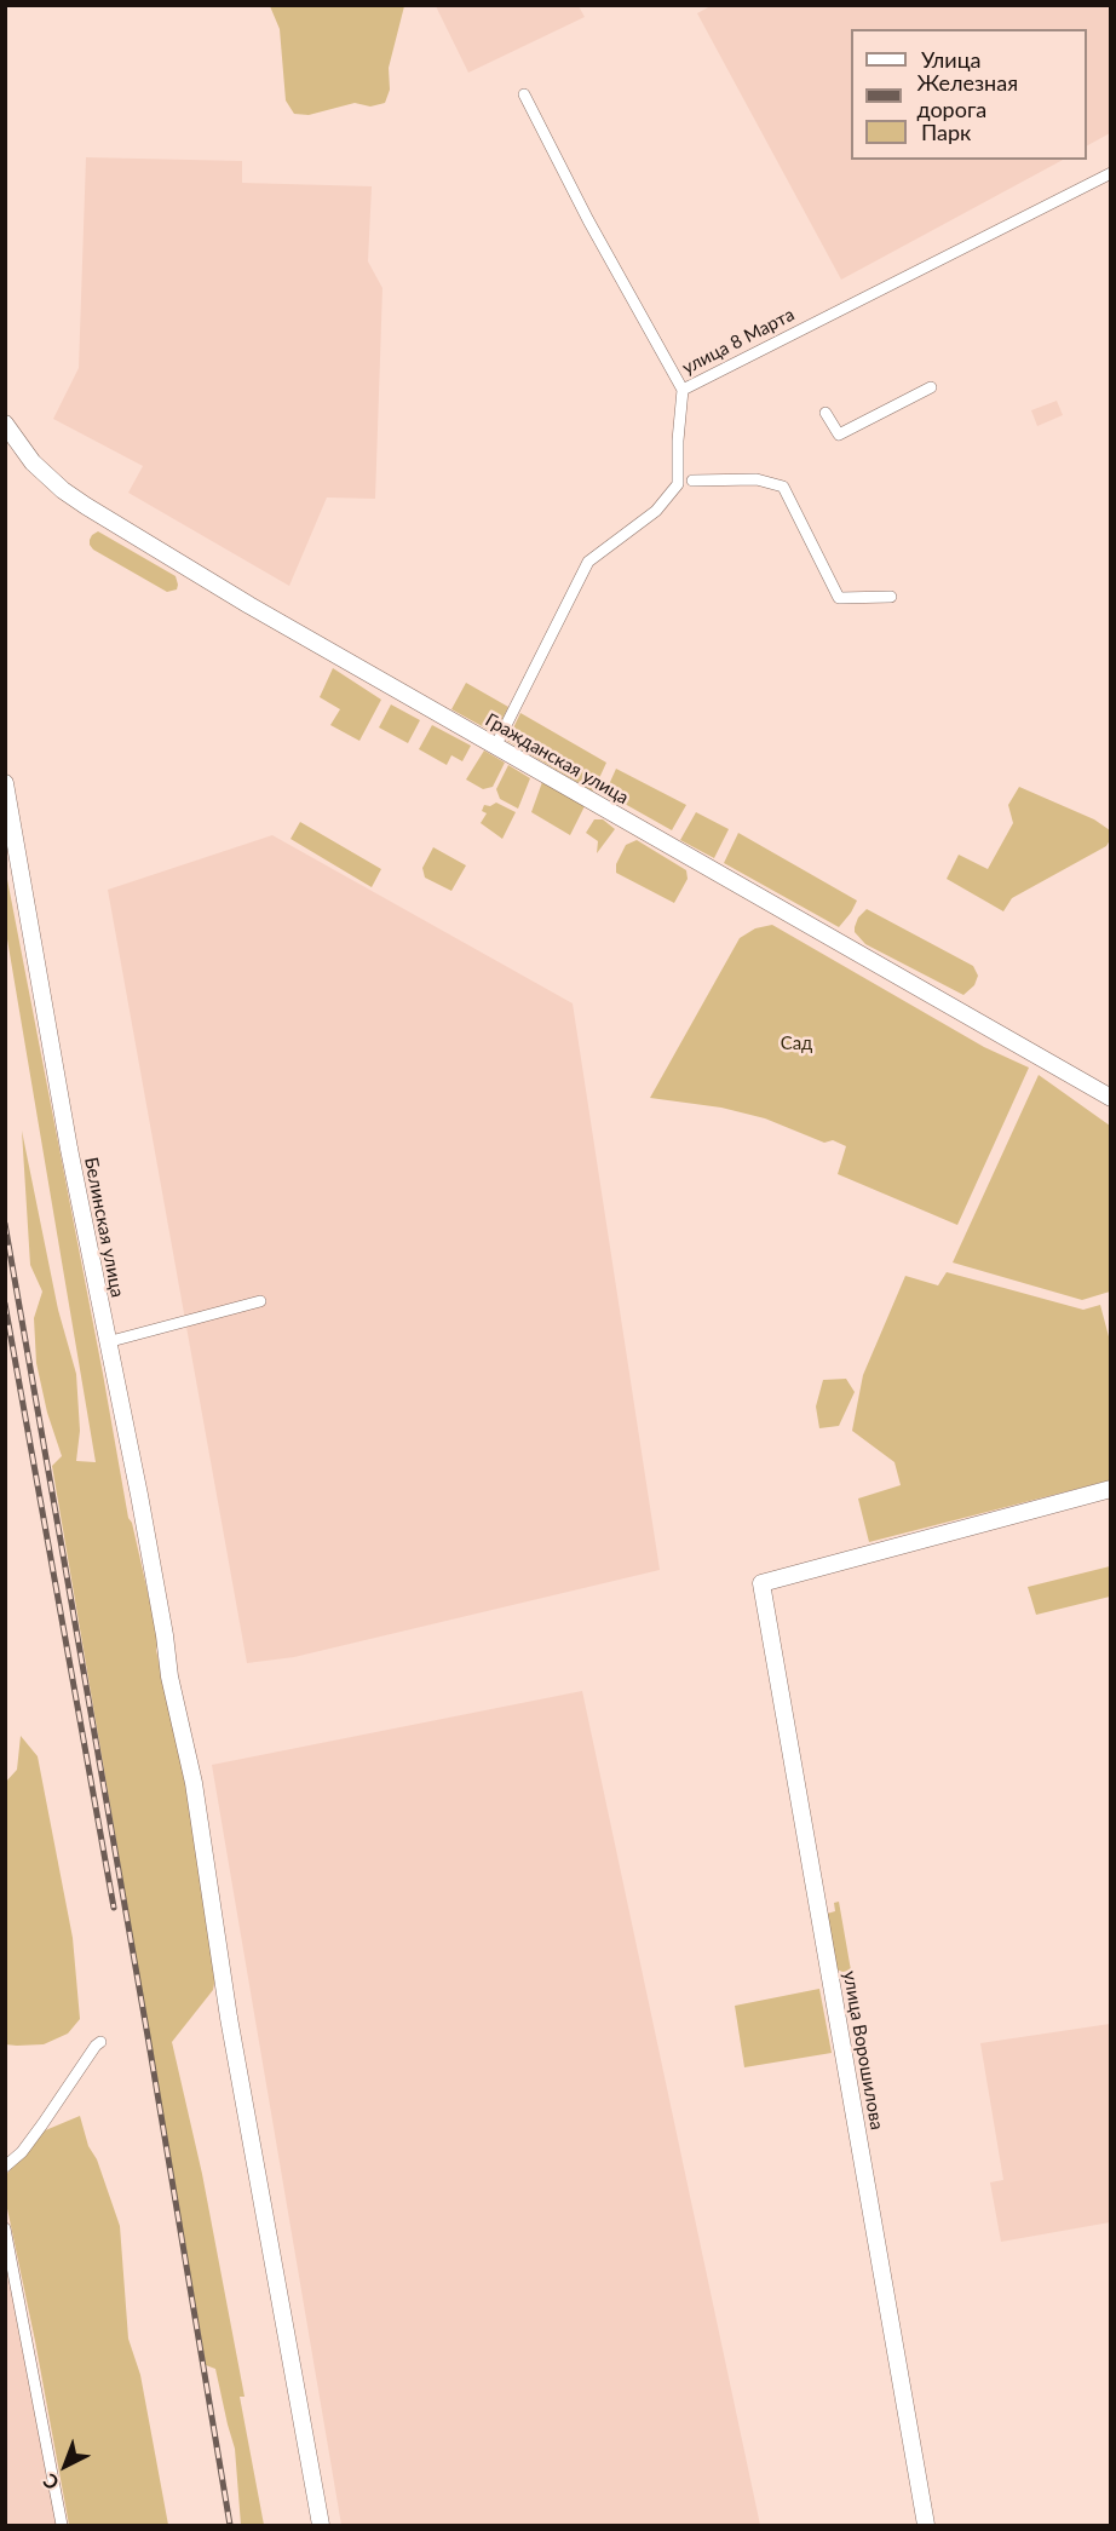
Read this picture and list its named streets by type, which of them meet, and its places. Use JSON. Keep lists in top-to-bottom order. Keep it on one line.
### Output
{"streets":{"street":["улица 8 Марта","Гражданская улица","Белинская улица","улица Ворошилова"]},"parks":["Сад"],"legend":["Улица","Железная дорога","Парк"],"north":"bottom left"}
